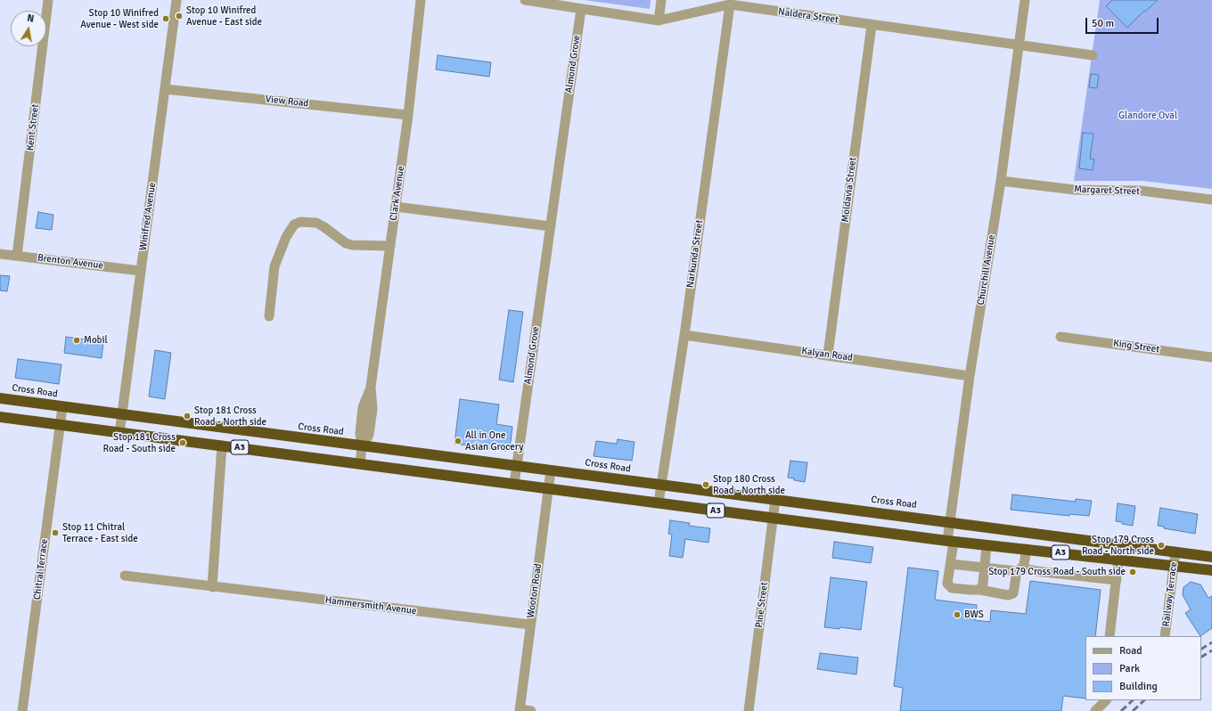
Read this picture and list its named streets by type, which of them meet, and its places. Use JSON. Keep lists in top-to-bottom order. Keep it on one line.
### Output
{"streets":{"highway":["Cross Road","A3"],"street":["Naldera Street","Almond Grove","View Road","Kent Street","Moldavia Street","Margaret Street","Clark Avenue","Winifred Avenue","Narkunda Street","Brenton Avenue","Churchill Avenue","King Street","Kalyan Road","Chitral Terrace","Wooton Road","Railway Terrace","Pine Street","Hammersmith Avenue"]},"crossings":[["Naldera Street","Almond Grove"],["Naldera Street","Moldavia Street"],["Naldera Street","Narkunda Street"],["Naldera Street","Churchill Avenue"],["Almond Grove","Cross Road"],["Almond Grove","A3"],["View Road","Clark Avenue"],["View Road","Winifred Avenue"],["Kent Street","Brenton Avenue"],["Moldavia Street","Kalyan Road"],["Margaret Street","Churchill Avenue"],["Clark Avenue","Cross Road"],["Clark Avenue","A3"],["Winifred Avenue","Brenton Avenue"],["Winifred Avenue","Cross Road"],["Winifred Avenue","A3"],["Narkunda Street","Kalyan Road"],["Narkunda Street","Cross Road"],["Narkunda Street","A3"],["Churchill Avenue","Kalyan Road"],["Churchill Avenue","Cross Road"],["Churchill Avenue","A3"],["Cross Road","Chitral Terrace"],["Cross Road","Wooton Road"],["Cross Road","Railway Terrace"],["Cross Road","Pine Street"],["A3","Chitral Terrace"],["A3","Wooton Road"],["A3","Railway Terrace"],["A3","Pine Street"],["Wooton Road","Hammersmith Avenue"]],"parks":["Glandore Oval"],"places":["Stop 10 Winifred Avenue - East side","Stop 10 Winifred Avenue - West side","Mobil","Stop 181 Cross Road - North side","All in One Asian Grocery","Stop 181 Cross Road - South side","Stop 180 Cross Road - North side","Stop 11 Chitral Terrace - East side","Stop 179 Cross Road - North side","Stop 179 Cross Road - South side","BWS"],"legend":["Road","Park","Building"],"scale_bar":"50 m","north":"top"}
